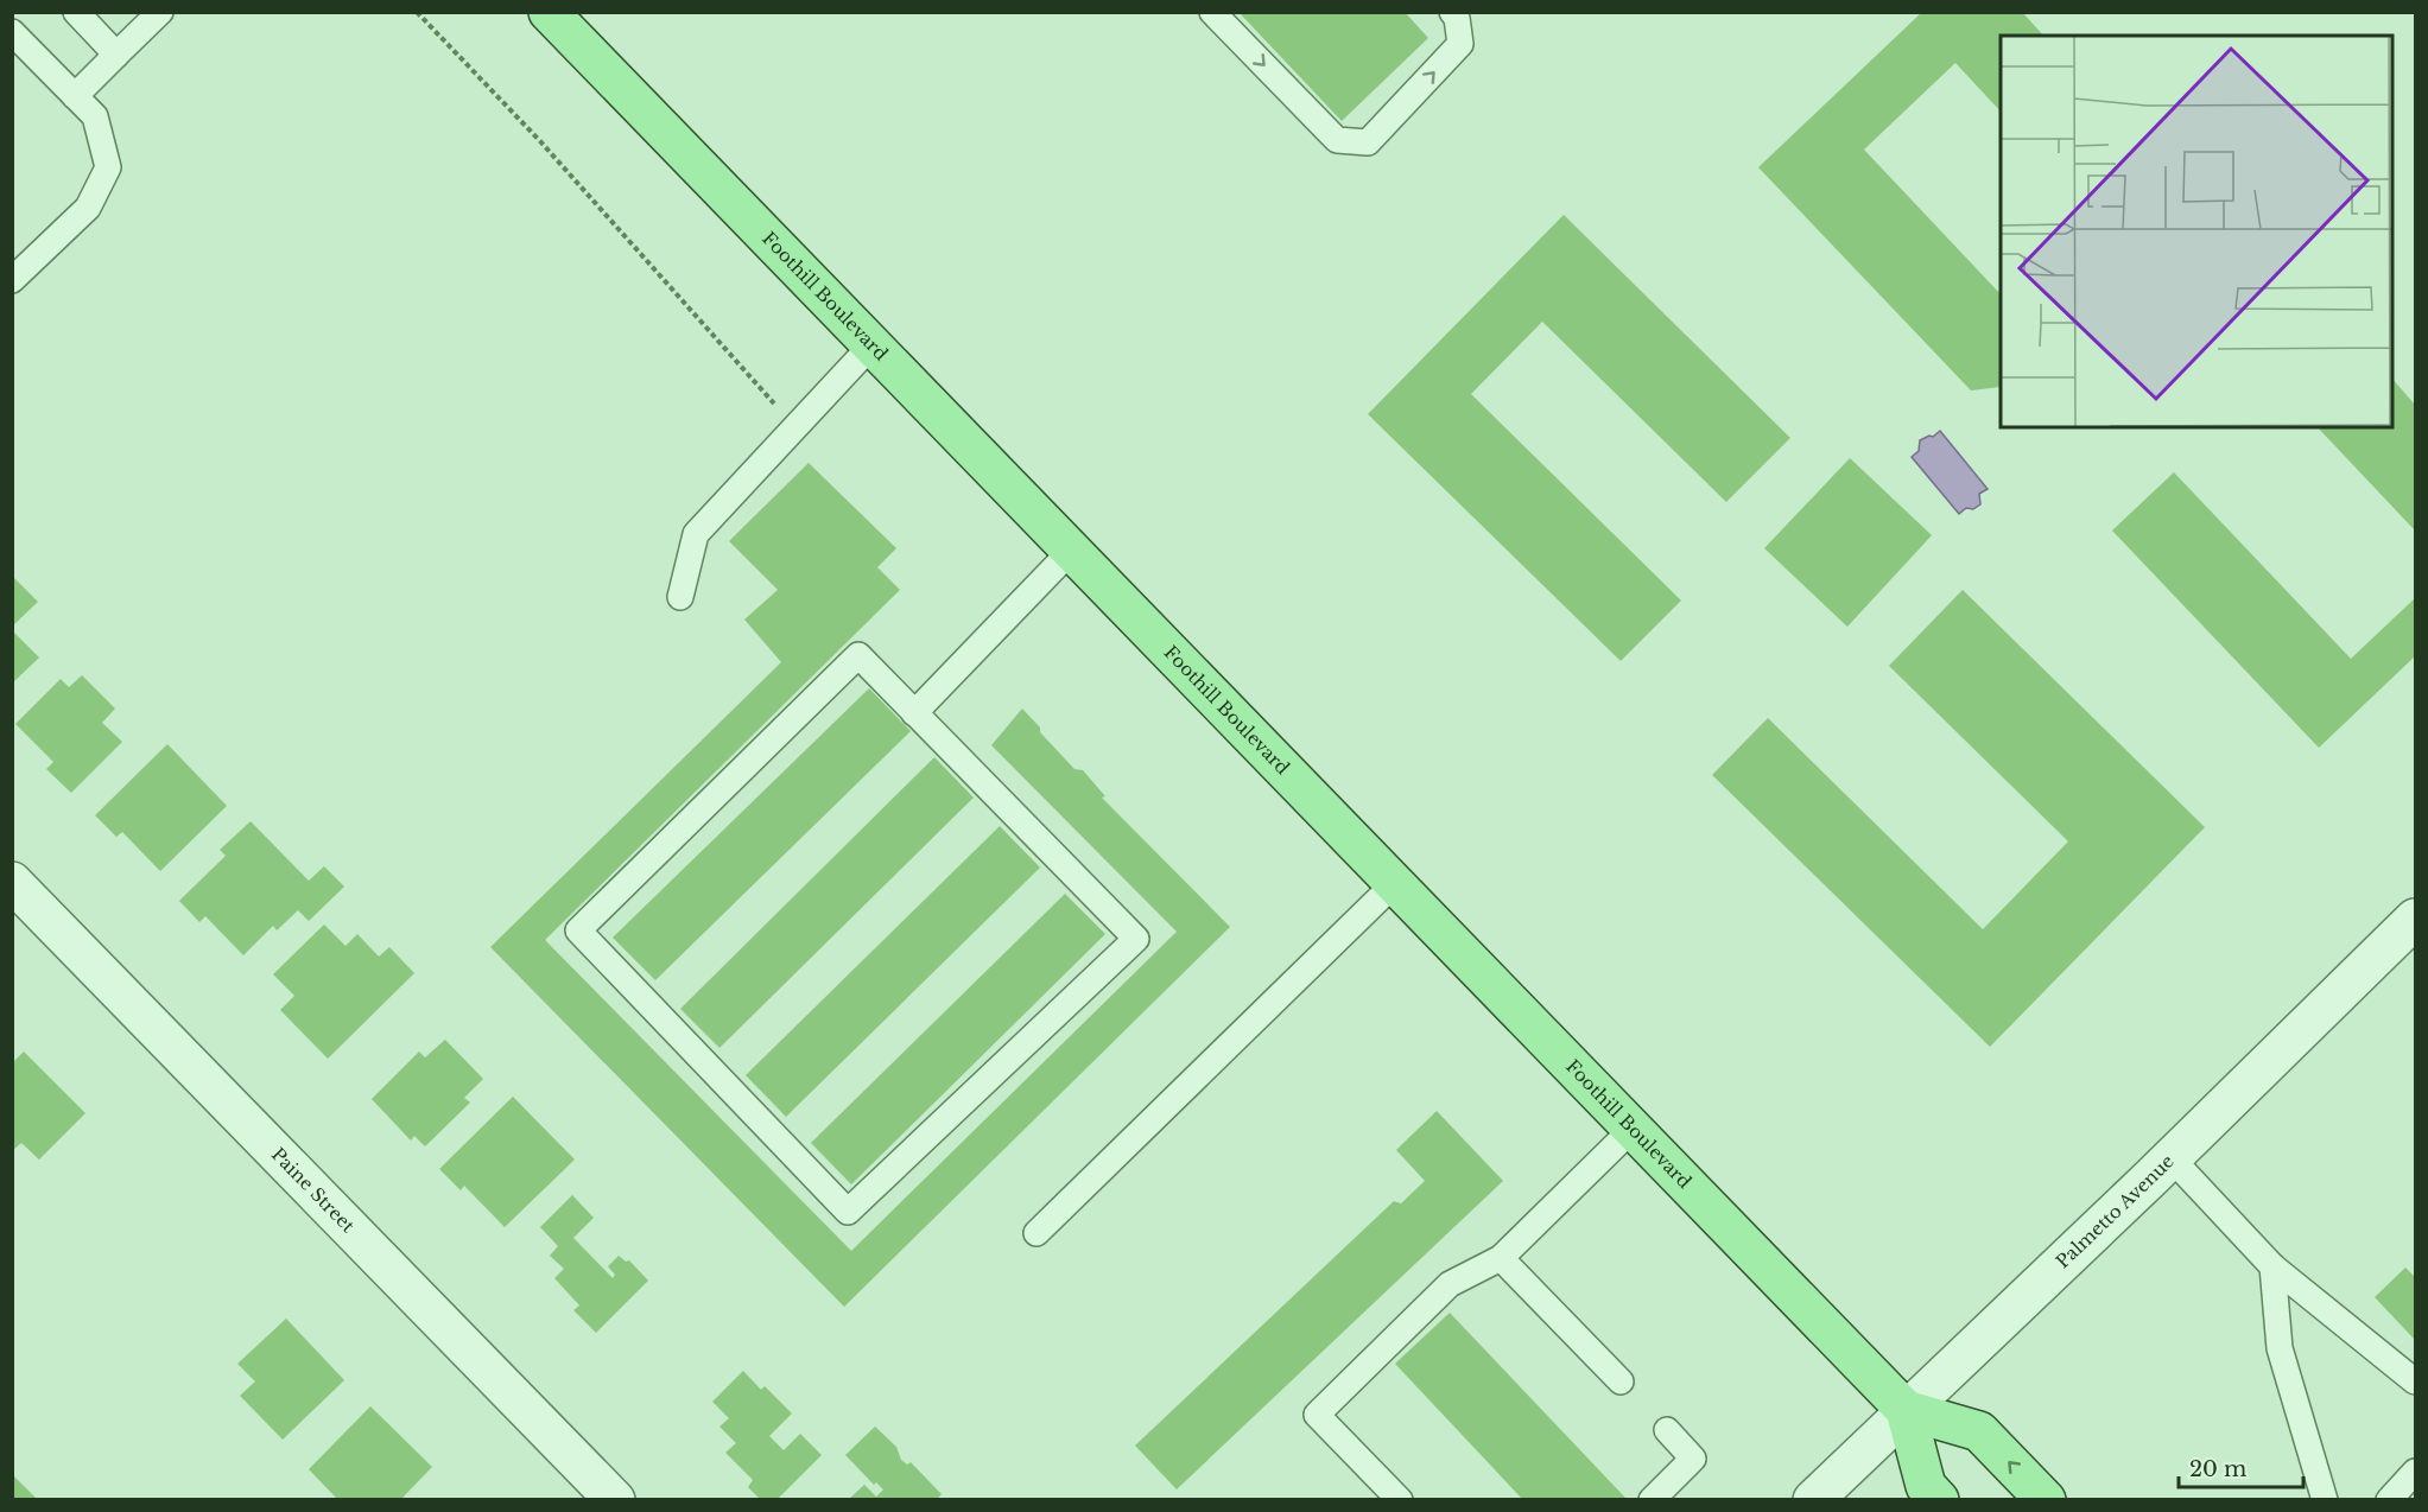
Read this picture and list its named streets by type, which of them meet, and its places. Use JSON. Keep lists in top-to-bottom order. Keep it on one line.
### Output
{"streets":{"main road":["Foothill Boulevard"],"street":["Paine Street","Palmetto Avenue"]},"crossings":[["Foothill Boulevard","Palmetto Avenue"]],"scale_bar":"20 m"}
